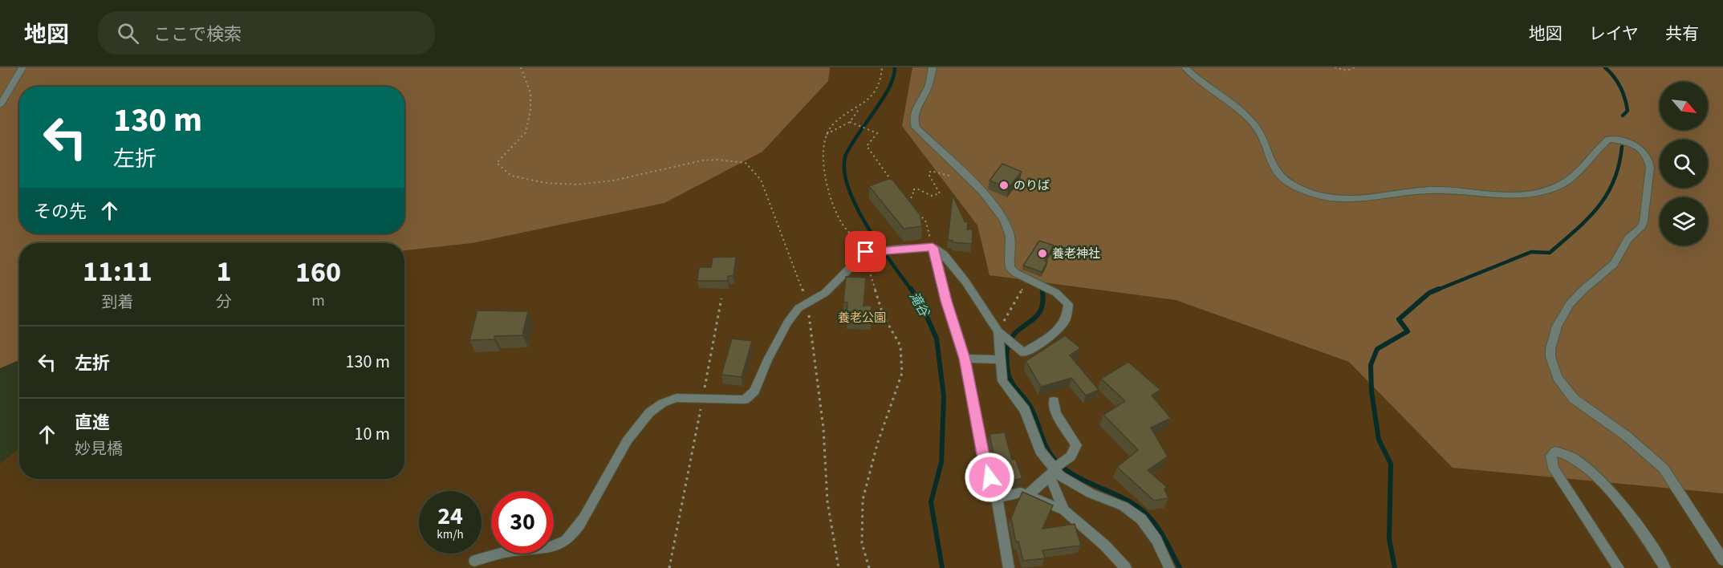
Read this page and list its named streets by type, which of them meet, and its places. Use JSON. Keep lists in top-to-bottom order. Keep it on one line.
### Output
{"water":["滝谷"],"parks":["養老公園"],"places":["のりば","養老神社"],"north":"bottom right","page":{"header":"地図","search":"ここで検索","nav":["地図","レイヤ","共有"],"turn":["130 m","左折"],"then":"その先","eta":["11:11","到着","1","分","160","m"],"list":[{"name":"左折","value":"130 m"},{"name":"直進","note":"妙見橋","value":"10 m"}],"speed":"24 km/h","limit":"30"}}
